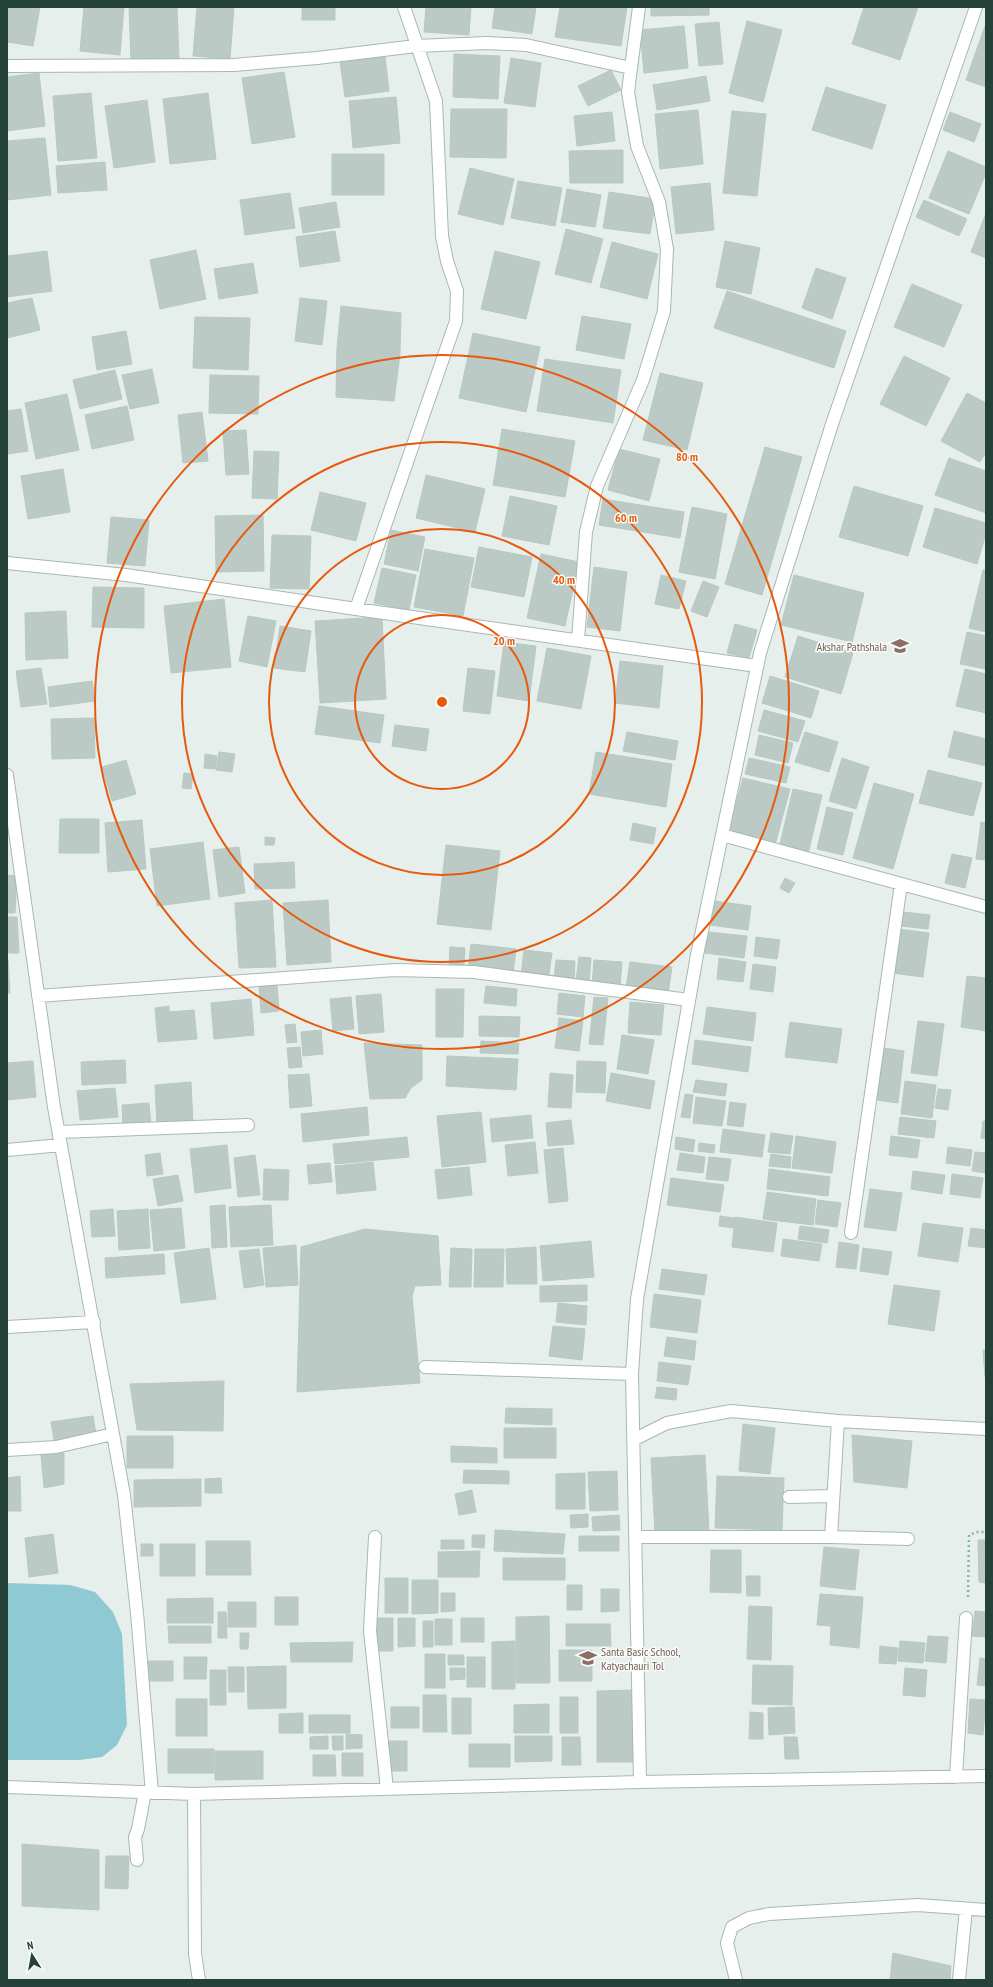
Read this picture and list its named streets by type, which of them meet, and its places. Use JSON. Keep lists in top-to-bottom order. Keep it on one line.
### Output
{"places":{"school or university":["Akshar Pathshala","Santa Basic School, Katyachauri Tol"]},"north":"top","rings":["80 m","60 m","40 m","20 m"]}
